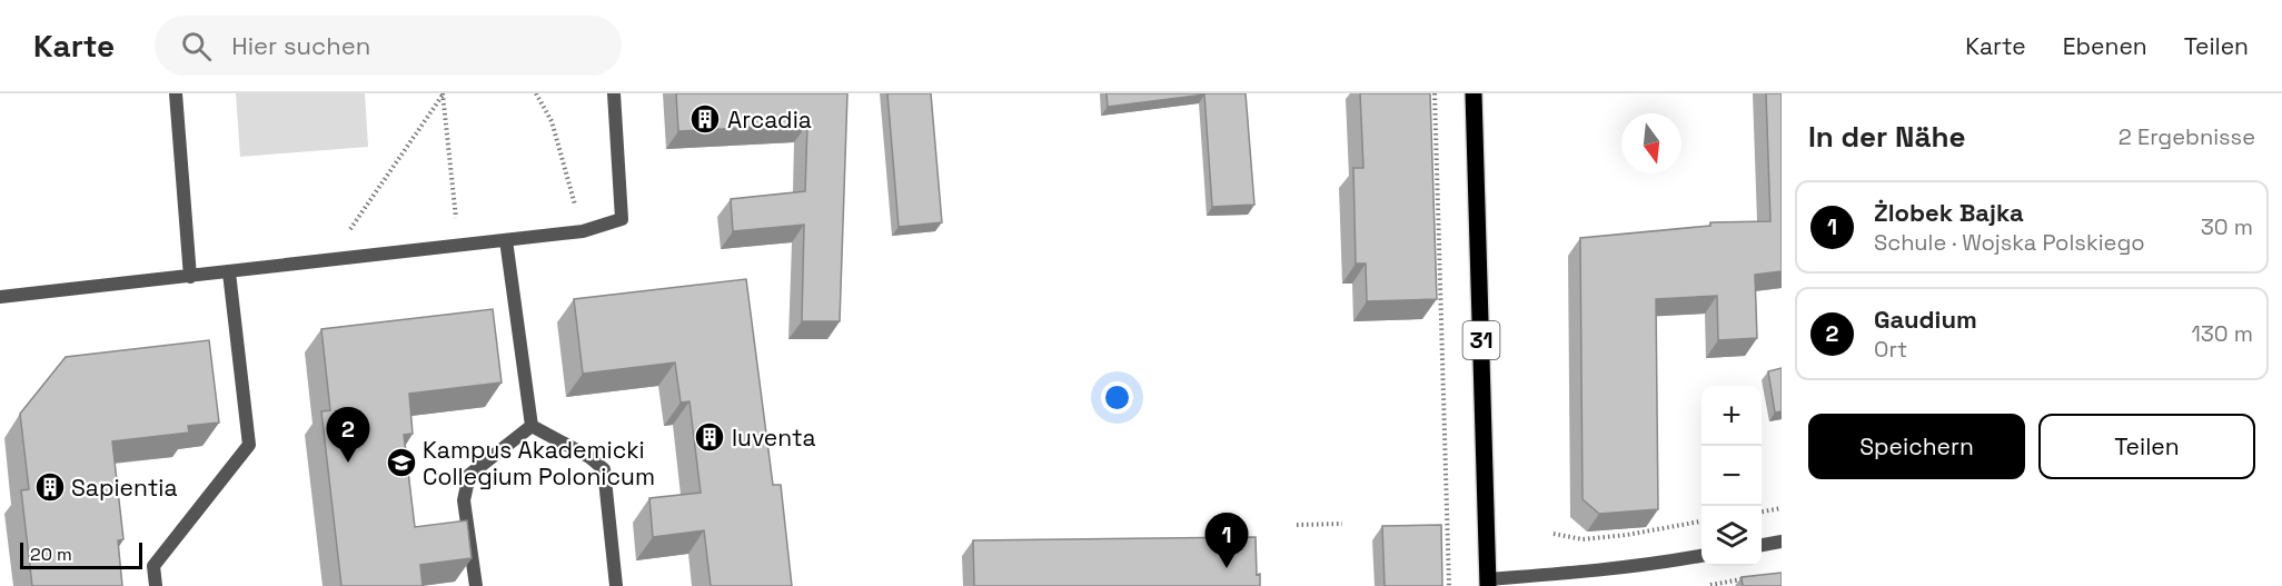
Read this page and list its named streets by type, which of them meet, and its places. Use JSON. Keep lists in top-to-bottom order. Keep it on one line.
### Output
{"streets":{"main road":["31"]},"places":{"building":["Arcadia","Iuventa","Sapientia"],"school or university":["Kampus Akademicki Collegium Polonicum"]},"scale_bar":"20 m","north":"bottom","page":{"header":"Karte","search":"Hier suchen","nav":["Karte","Ebenen","Teilen"],"heading":["In der Nähe","2 Ergebnisse"],"list":[{"mark":"1","name":"Żlobek Bajka","note":"Schule · Wojska Polskiego","value":"30 m"},{"mark":"2","name":"Gaudium","note":"Ort","value":"130 m"}],"map_buttons":["+","−"],"buttons":["Speichern","Teilen"],"pins":["2","1"],"scale":"20 m"}}
